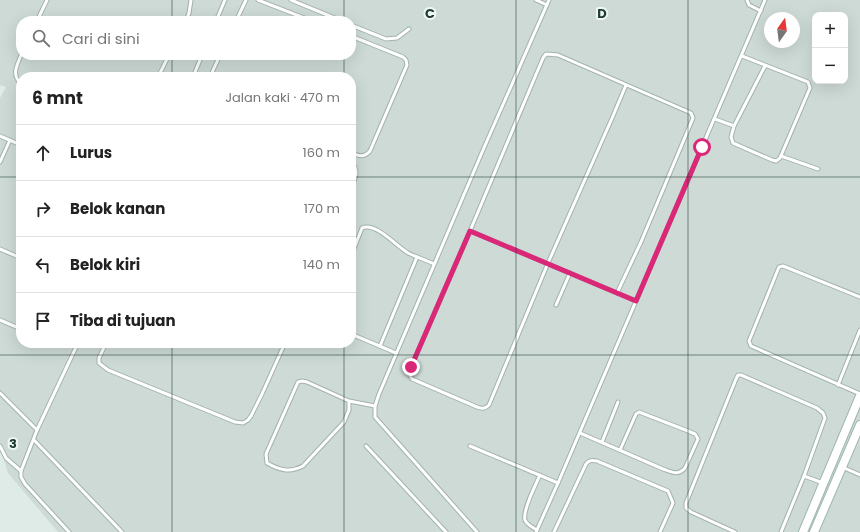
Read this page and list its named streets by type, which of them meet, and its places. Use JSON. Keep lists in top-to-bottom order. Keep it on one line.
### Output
{"north":"top","page":{"map_buttons":["+","−"],"search":"Cari di sini","heading":["6 mnt","Jalan kaki · 470 m"],"list":[["Lurus","160 m"],["Belok kanan","170 m"],["Belok kiri","140 m"],"Tiba di tujuan"]},"grid":{"columns":["C","D"],"rows":["3"]}}
